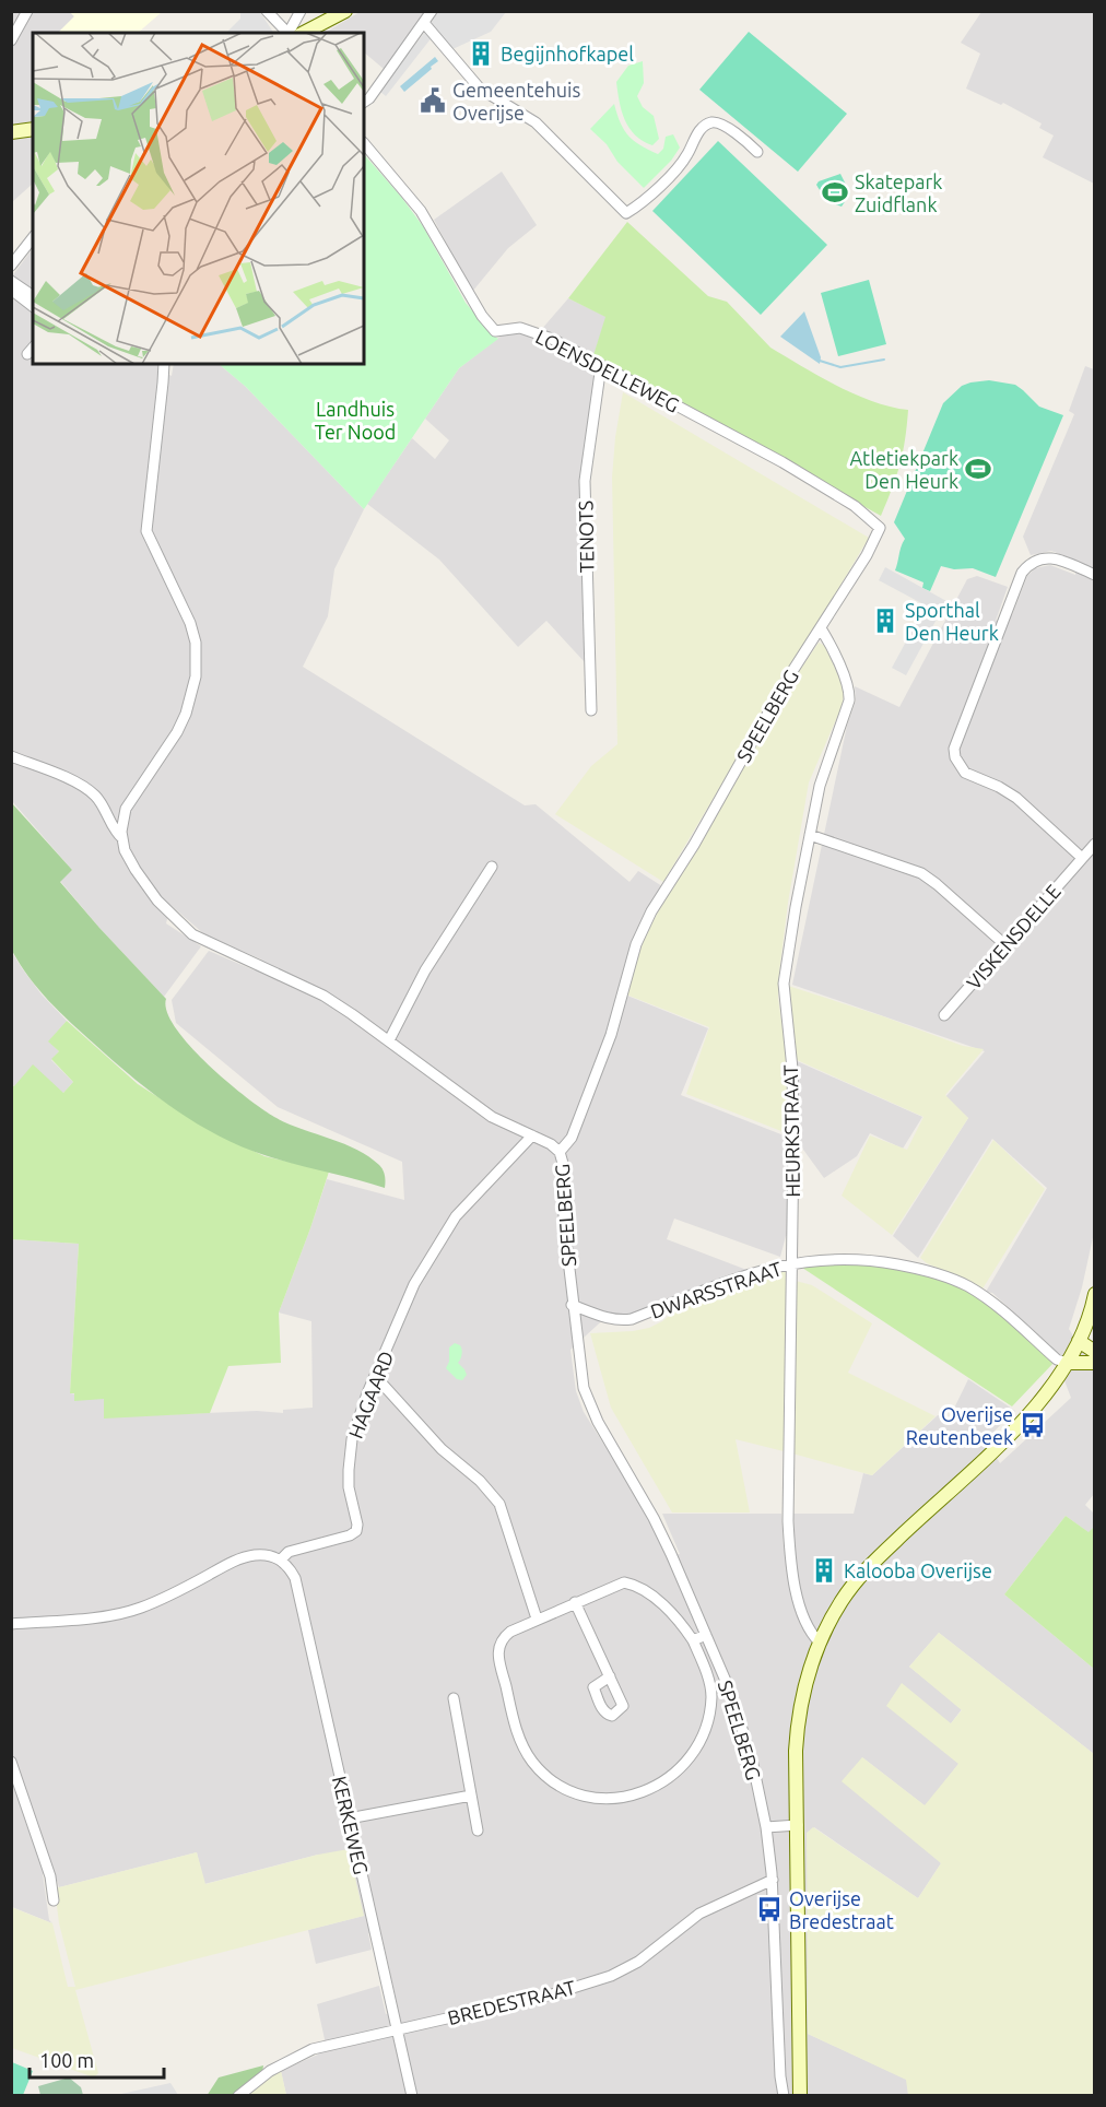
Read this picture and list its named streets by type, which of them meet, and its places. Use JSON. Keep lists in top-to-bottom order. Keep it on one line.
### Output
{"streets":{"street":["LOENSDELLEWEG","TENOTS","SPEELBERG","VISKENSDELLE","HEURKSTRAAT","DWARSSTRAAT","HAGAARD","KERKEWEG","BREDESTRAAT"]},"crossings":[["LOENSDELLEWEG","TENOTS"],["LOENSDELLEWEG","SPEELBERG"],["SPEELBERG","HEURKSTRAAT"],["SPEELBERG","DWARSSTRAAT"],["SPEELBERG","BREDESTRAAT"],["HEURKSTRAAT","DWARSSTRAAT"],["HAGAARD","KERKEWEG"],["KERKEWEG","BREDESTRAAT"]],"parks":["Landhuis Ter Nood"],"places":{"building":["Begijnhofkapel","Sporthal Den Heurk","Kalooba Overijse"],"public building":["Gemeentehuis Overijse"],"sports":["Skatepark Zuidflank","Atletiekpark Den Heurk"],"bus stop":["Overijse Reutenbeek","Overijse Bredestraat"]},"scale_bar":"100 m"}
